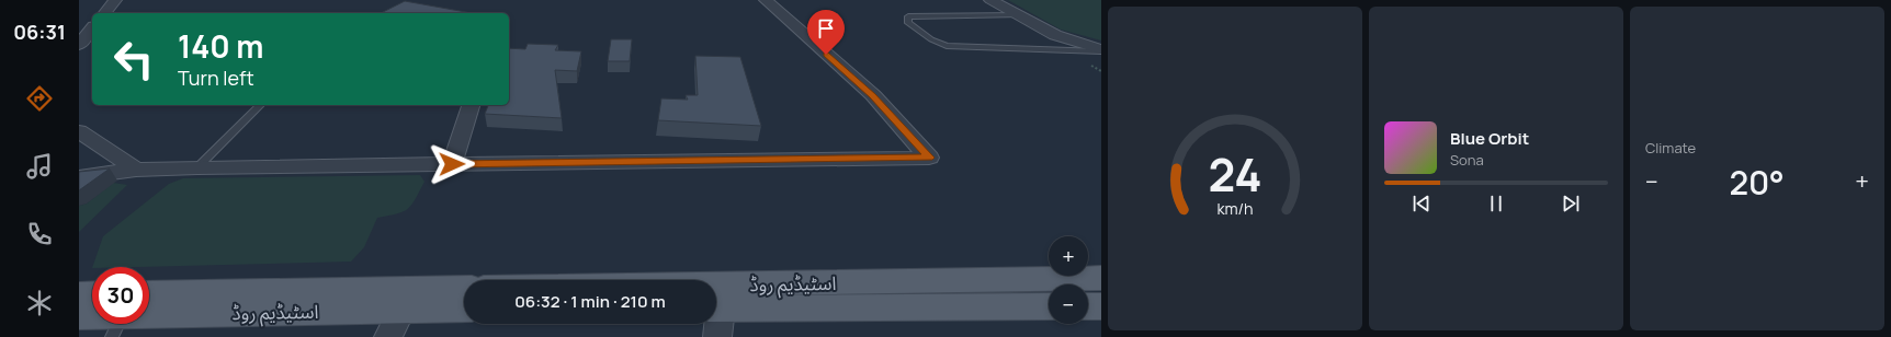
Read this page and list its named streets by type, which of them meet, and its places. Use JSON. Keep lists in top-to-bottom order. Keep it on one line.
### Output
{"streets":{"main road":["اسٹیڈیم روڈ"]},"page":{"tabs":"06:31","tile":"Climate","turn":["140 m","Turn left"],"song":["Blue Orbit","Sona"],"heat":["−","20°","+"],"map_buttons":["+","−"],"limit":"30","trip":"06:32 · 1 min · 210 m","gauge":["24","km/h"]}}
